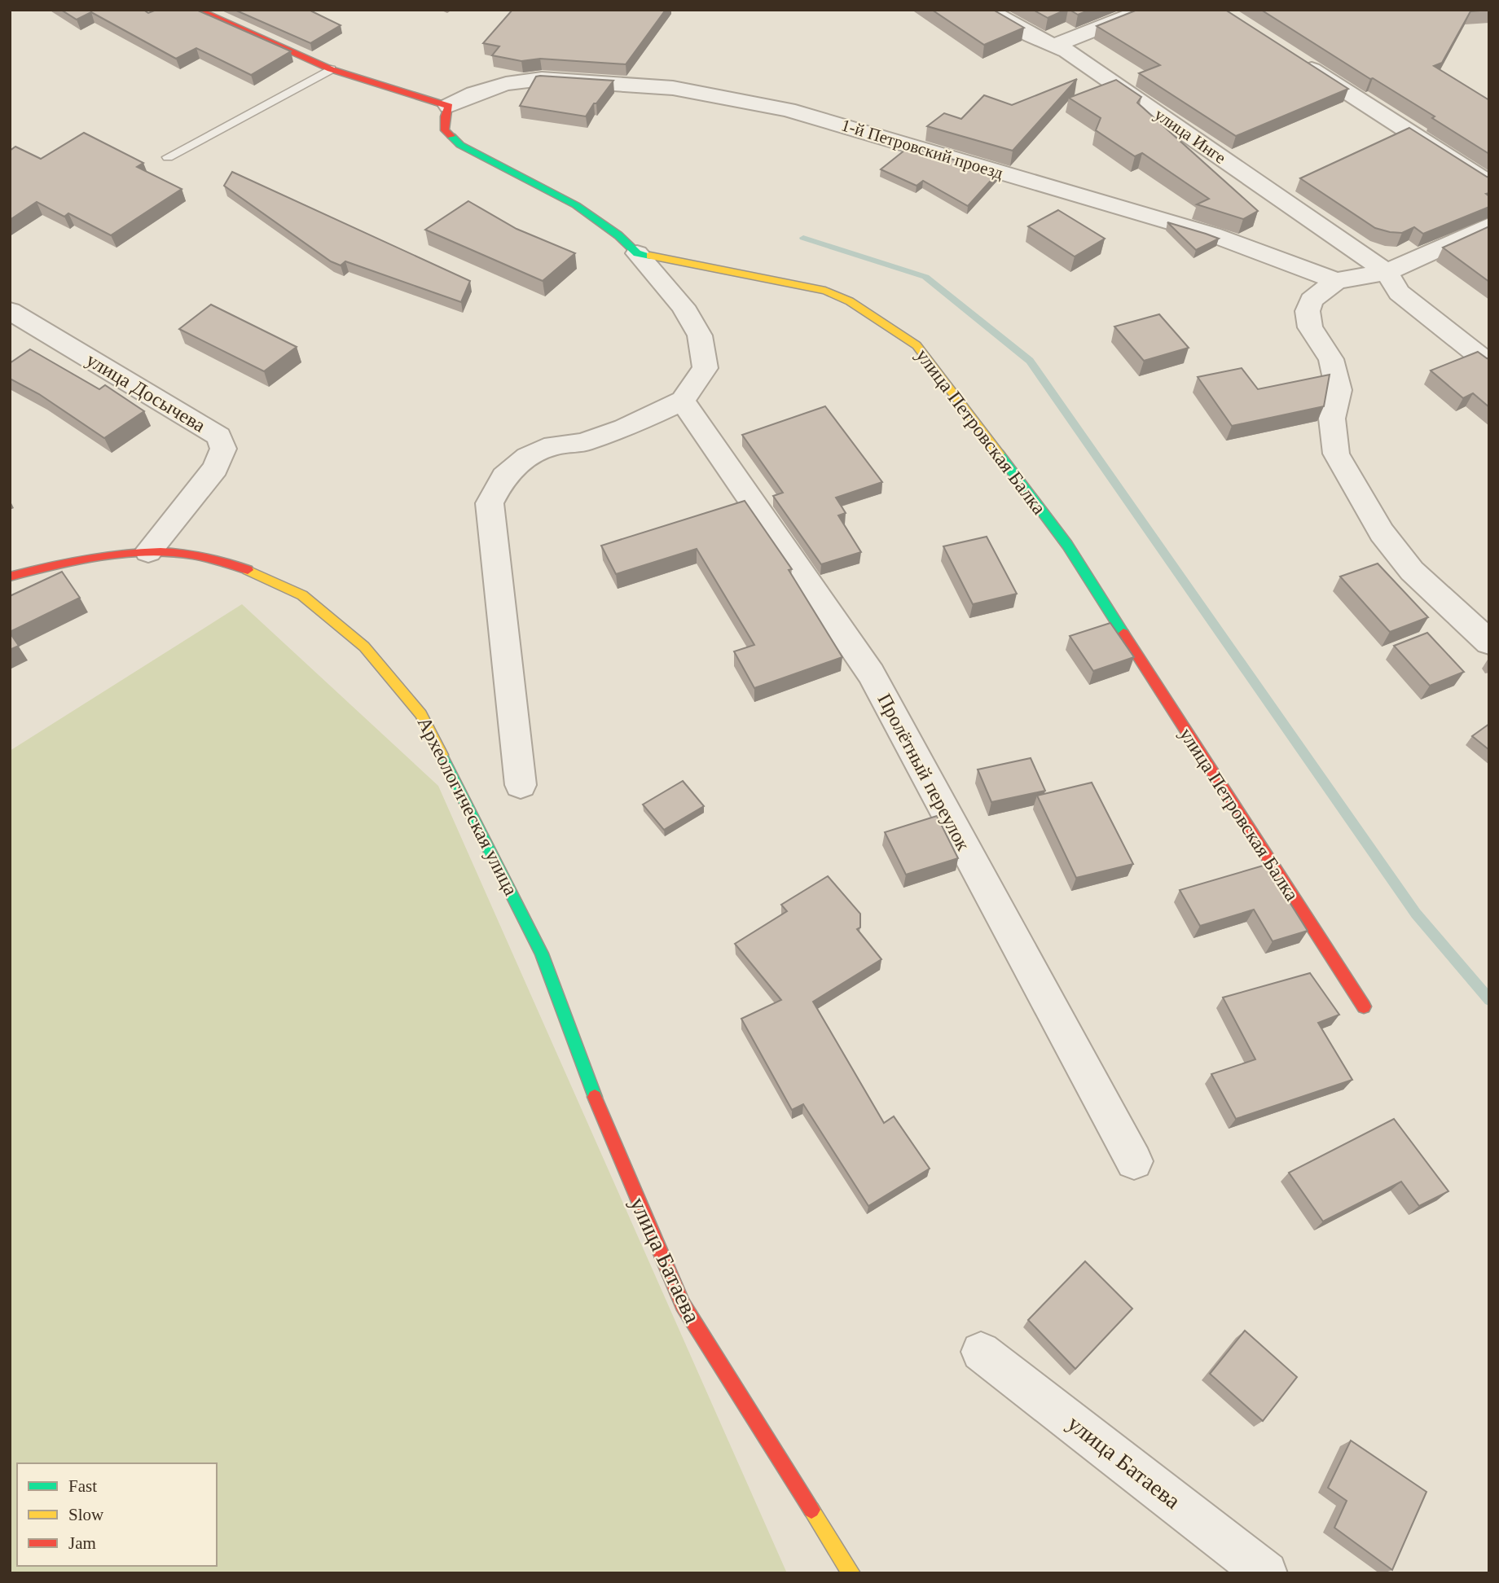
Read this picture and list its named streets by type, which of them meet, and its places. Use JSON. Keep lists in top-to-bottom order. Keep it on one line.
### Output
{"streets":{"street":["улица Инге","1-й Петровский проезд","улица Досычева","улица Петровская Балка","Пролётный переулок","Археологическая улица","улица Батаева"]},"crossings":[["улица Досычева","Археологическая улица"],["Археологическая улица","улица Батаева"]],"legend":["Fast","Slow","Jam"]}
